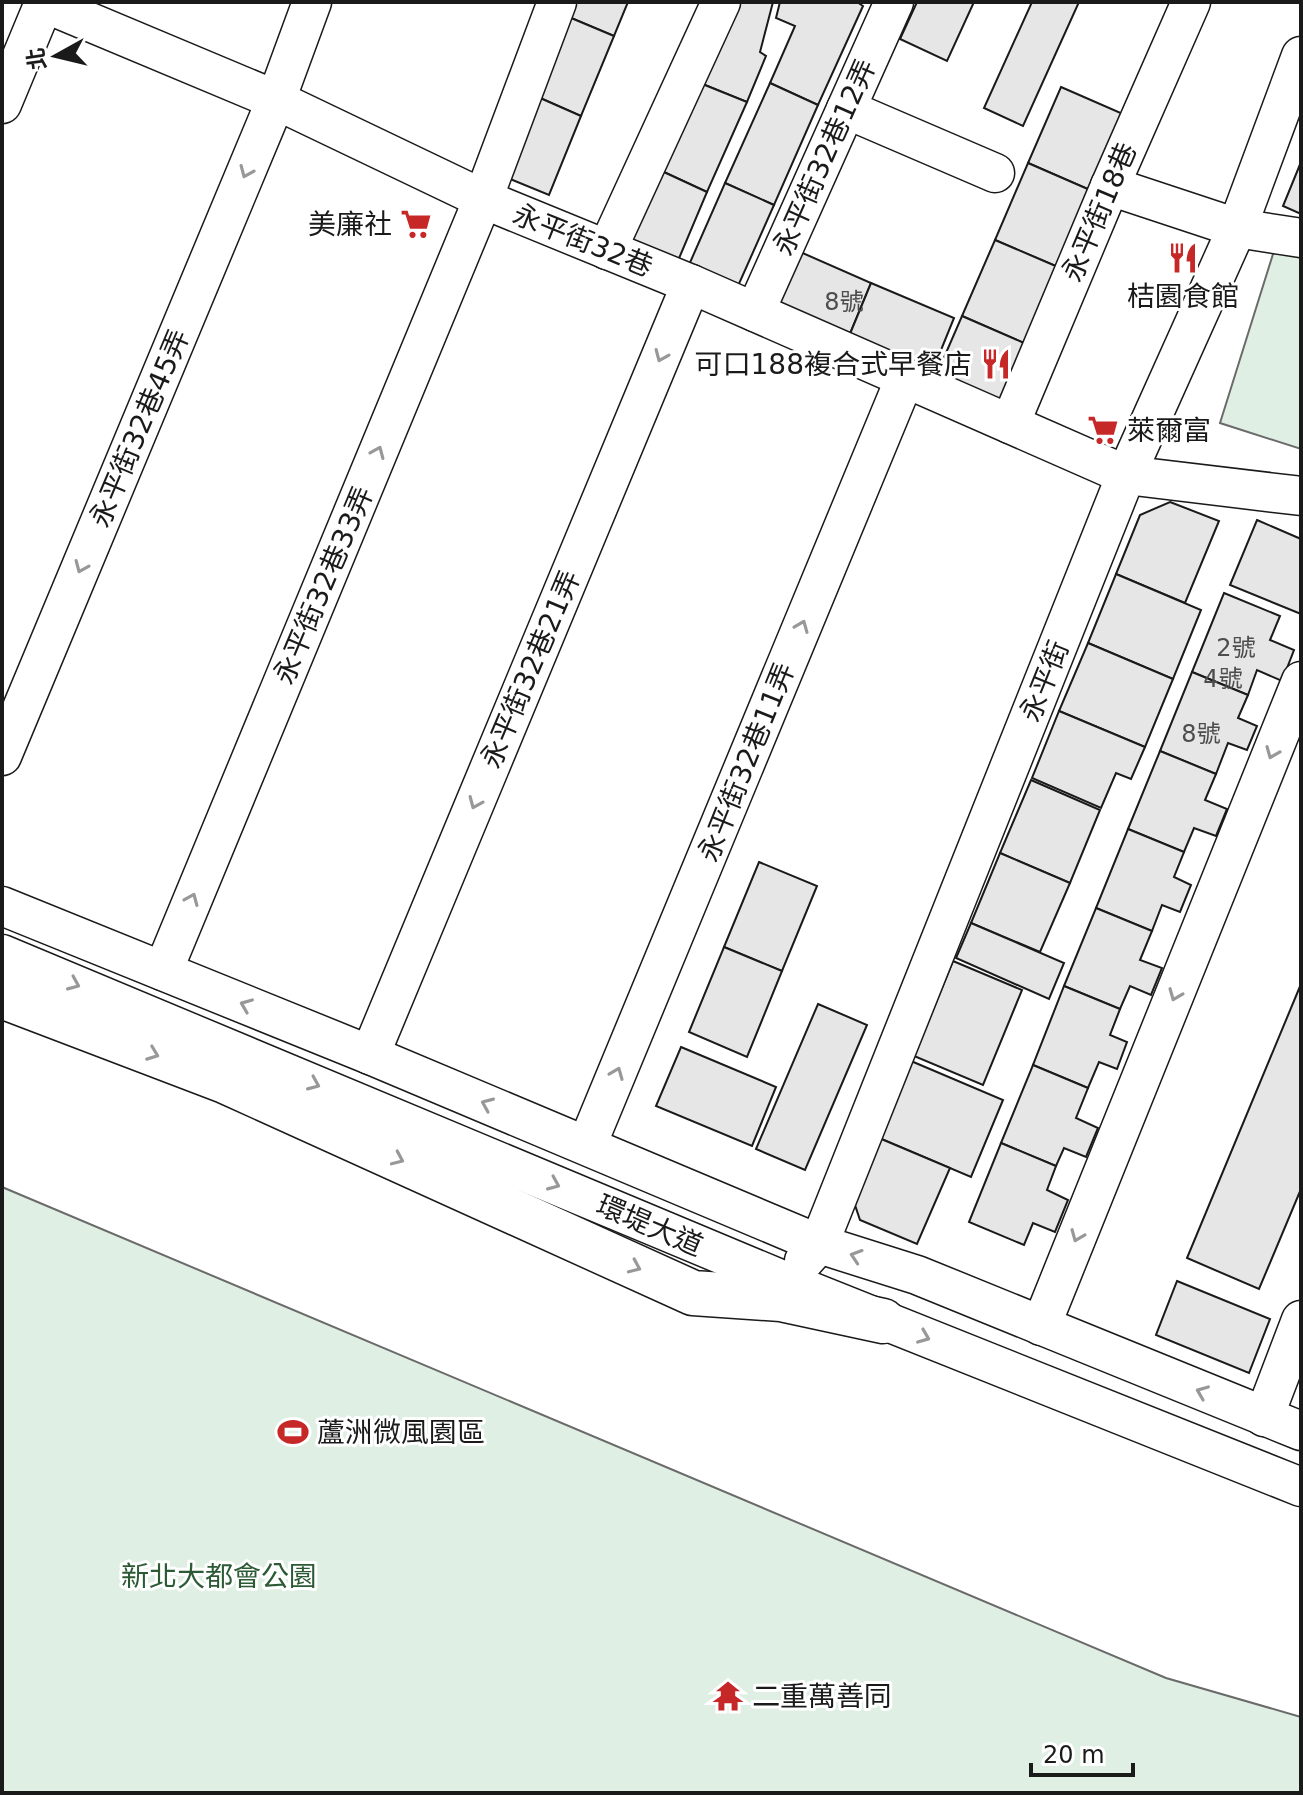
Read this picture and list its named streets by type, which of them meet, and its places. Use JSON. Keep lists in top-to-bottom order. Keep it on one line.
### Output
{"streets":{"street":["永平街32巷12弄","永平街18巷","永平街32巷","永平街32巷45弄","永平街32巷33弄","永平街32巷21弄","永平街","永平街32巷11弄","環堤大道"]},"crossings":[["永平街32巷12弄","永平街32巷"],["永平街18巷","永平街32巷"],["永平街32巷","永平街32巷45弄"],["永平街32巷","永平街32巷33弄"],["永平街32巷","永平街32巷21弄"],["永平街32巷","永平街"],["永平街32巷","永平街32巷11弄"],["永平街32巷33弄","環堤大道"],["永平街32巷21弄","環堤大道"],["永平街","環堤大道"],["永平街32巷11弄","環堤大道"]],"one_way":["永平街32巷45弄","永平街32巷33弄","永平街32巷21弄","永平街32巷11弄"],"parks":["新北大都會公園"],"places":{"supermarket":["美廉社","萊爾富"],"restaurant":["桔園食館","可口188複合式早餐店"],"sports":["蘆洲微風園區"],"temple":["二重萬善同"]},"house_numbers":["8號","2號","4號","8號"],"scale_bar":"20 m","north":"left"}
